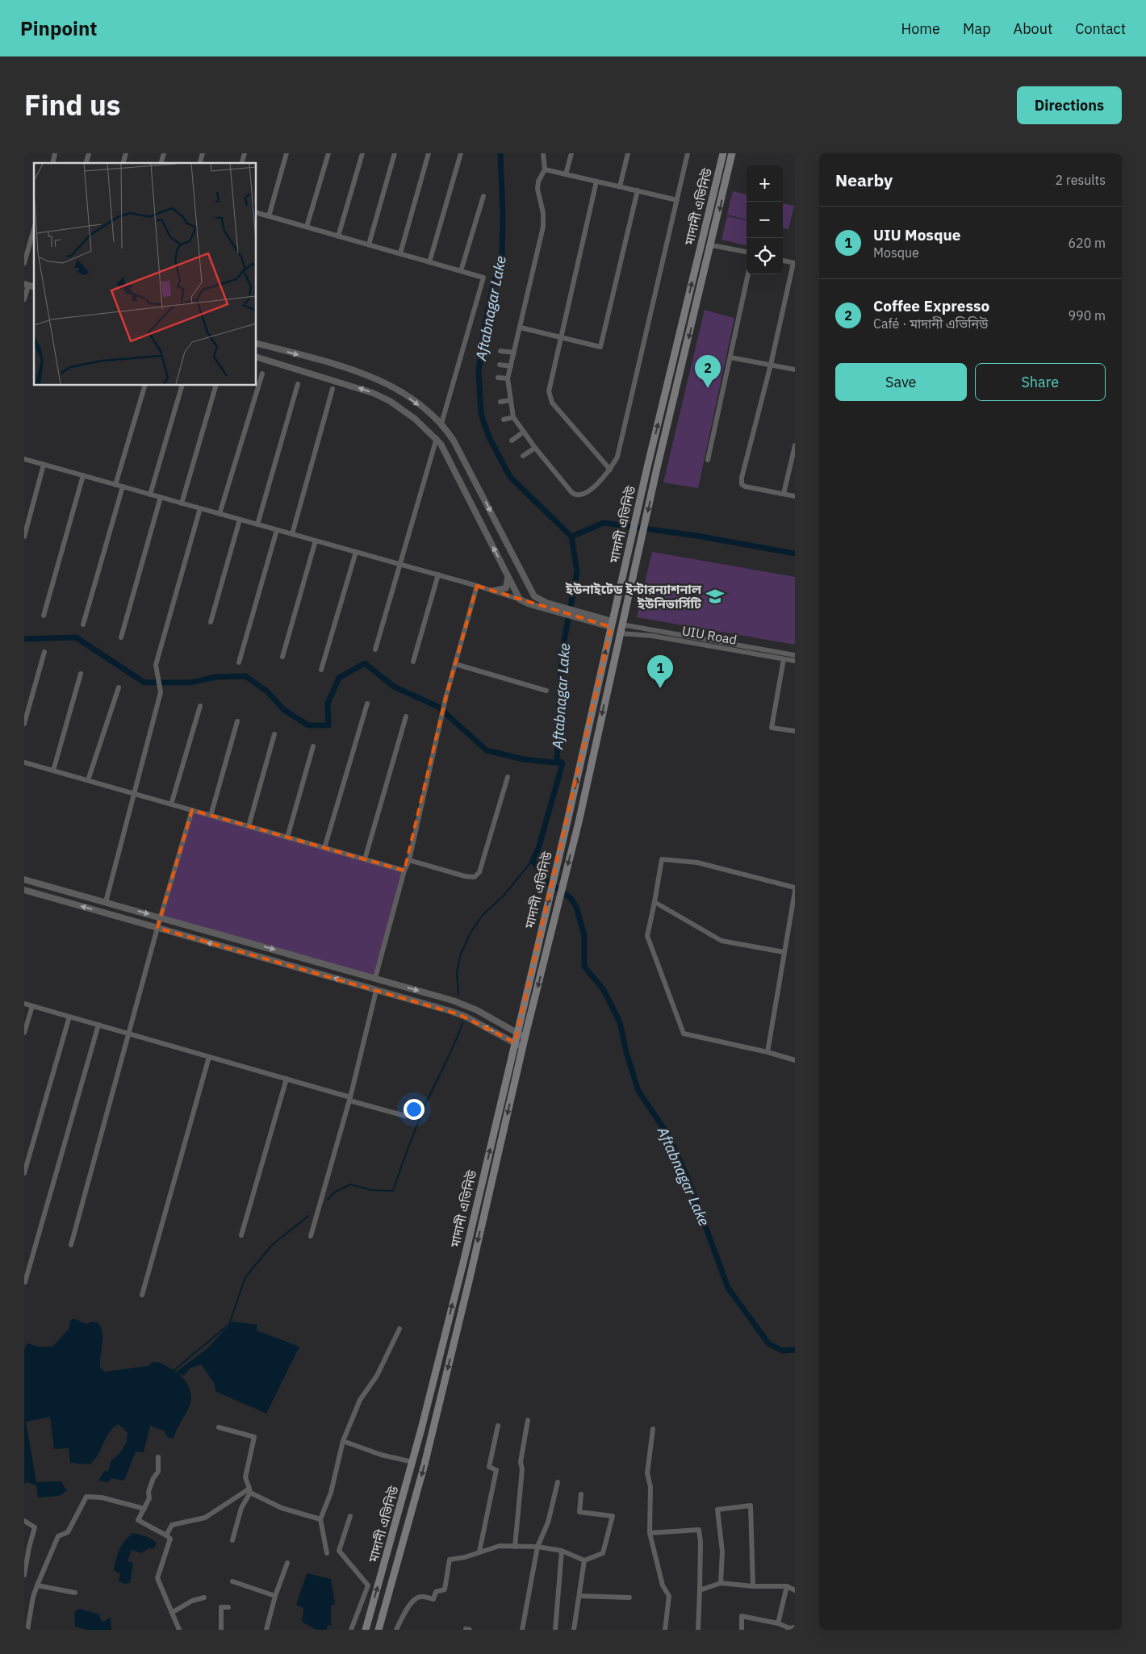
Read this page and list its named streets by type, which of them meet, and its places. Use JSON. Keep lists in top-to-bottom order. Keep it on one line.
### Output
{"streets":{"main road":["মাদানী এভিনিউ"],"street":["UIU Road"]},"crossings":[["মাদানী এভিনিউ","UIU Road"]],"water":["Aftabnagar Lake"],"places":{"school or university":["ইউনাইটেড ইন্টারন্যাশনাল ইউনিভার্সিটি"]},"page":{"header":"Pinpoint","nav":["Home","Map","About","Contact"],"title":"Find us","buttons":["Directions",["Save","Share"]],"heading":["Nearby","2 results"],"map_buttons":["+","−"],"list":[{"mark":"1","name":"UIU Mosque","note":"Mosque","value":"620 m"},{"mark":"2","name":"Coffee Expresso","note":"Café · মাদানী এভিনিউ","value":"990 m"}],"pins":["2","1"]}}
